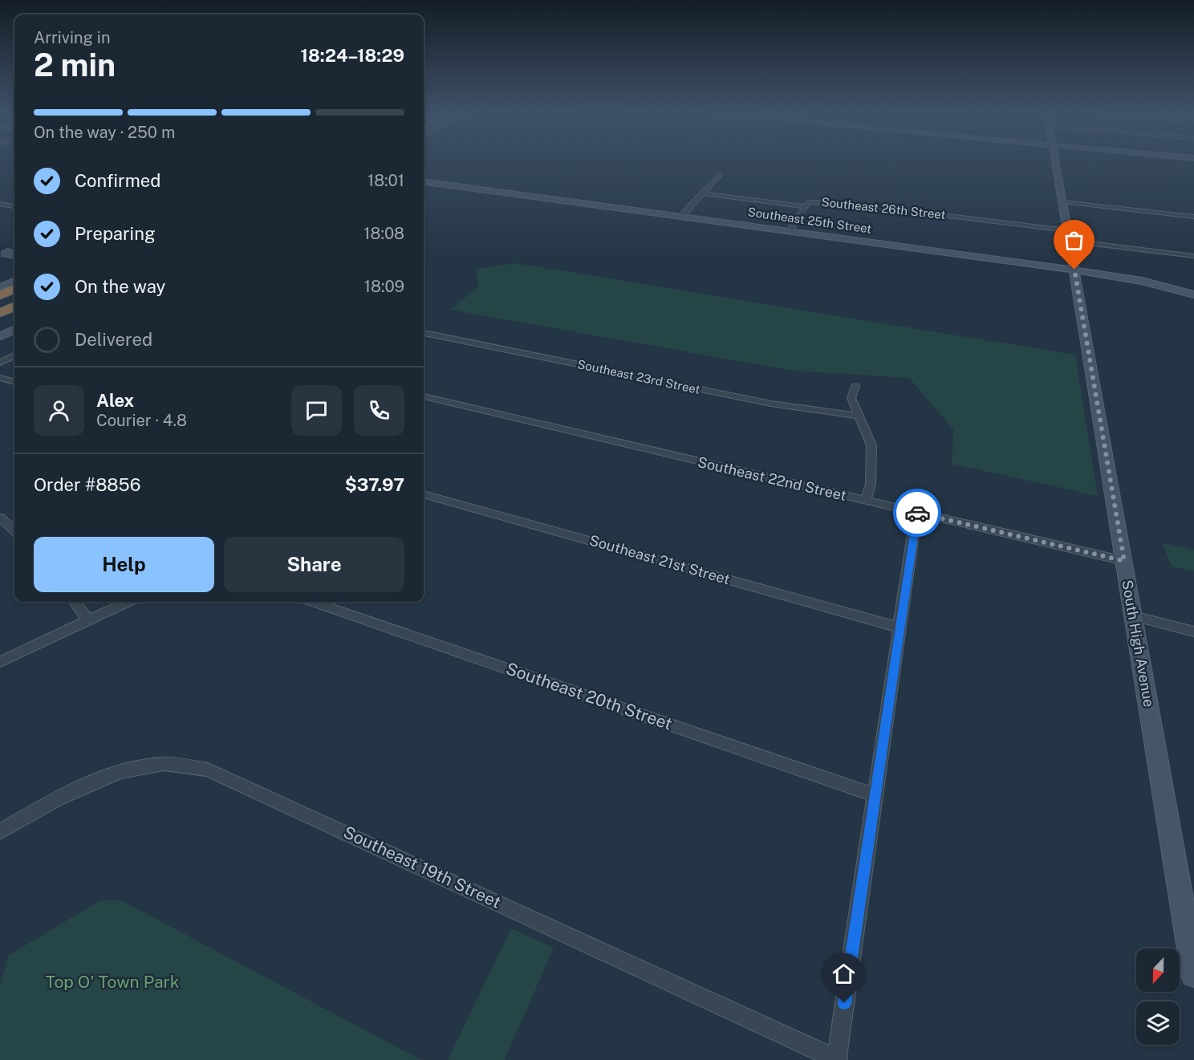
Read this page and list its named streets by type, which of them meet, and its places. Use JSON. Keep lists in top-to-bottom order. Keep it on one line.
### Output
{"streets":{"street":["Southeast 26th Street","Southeast 25th Street","Southeast 23rd Street","Southeast 22nd Street","Southeast 21st Street","South High Avenue","Southeast 20th Street","Southeast 19th Street"]},"crossings":[["Southeast 26th Street","South High Avenue"],["Southeast 25th Street","South High Avenue"],["Southeast 22nd Street","South High Avenue"]],"parks":["Top O' Town Park"],"north":"bottom","page":{"heading":["2 min","Arriving in","18:24–18:29"],"panel":["Alex","Courier · 4.8","Order #8856","$37.97"],"bar":"On the way · 250 m","list":[["Confirmed","18:01"],["Preparing","18:08"],["On the way","18:09"],"Delivered"],"buttons":["Help","Share"]}}
